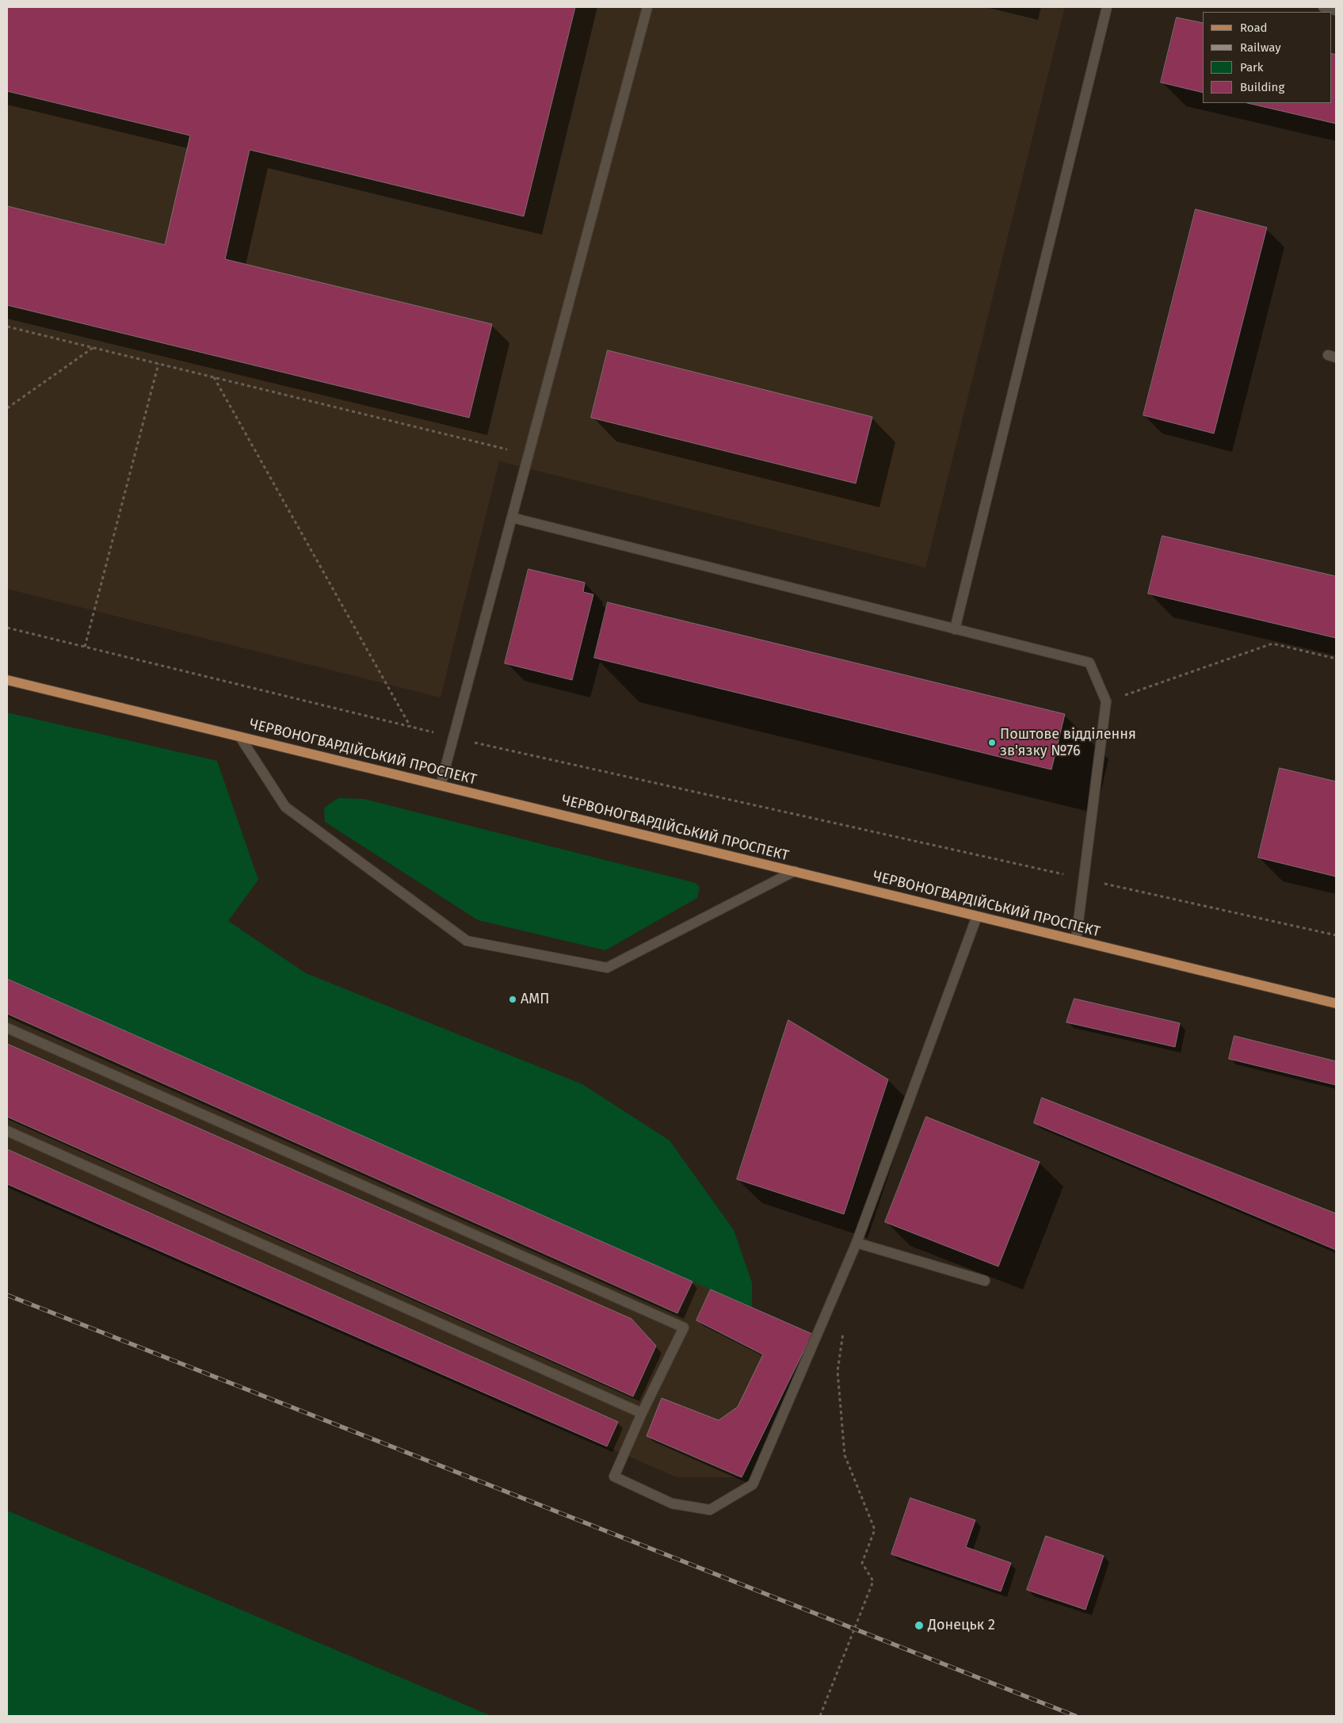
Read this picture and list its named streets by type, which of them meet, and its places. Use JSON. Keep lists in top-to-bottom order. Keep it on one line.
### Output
{"streets":{"main road":["ЧЕРВОНОГВАРДІЙСЬКИЙ ПРОСПЕКТ"]},"places":["Поштове відділення зв'язку №76","АМП","Донецьк 2"],"legend":["Road","Railway","Park","Building"]}
